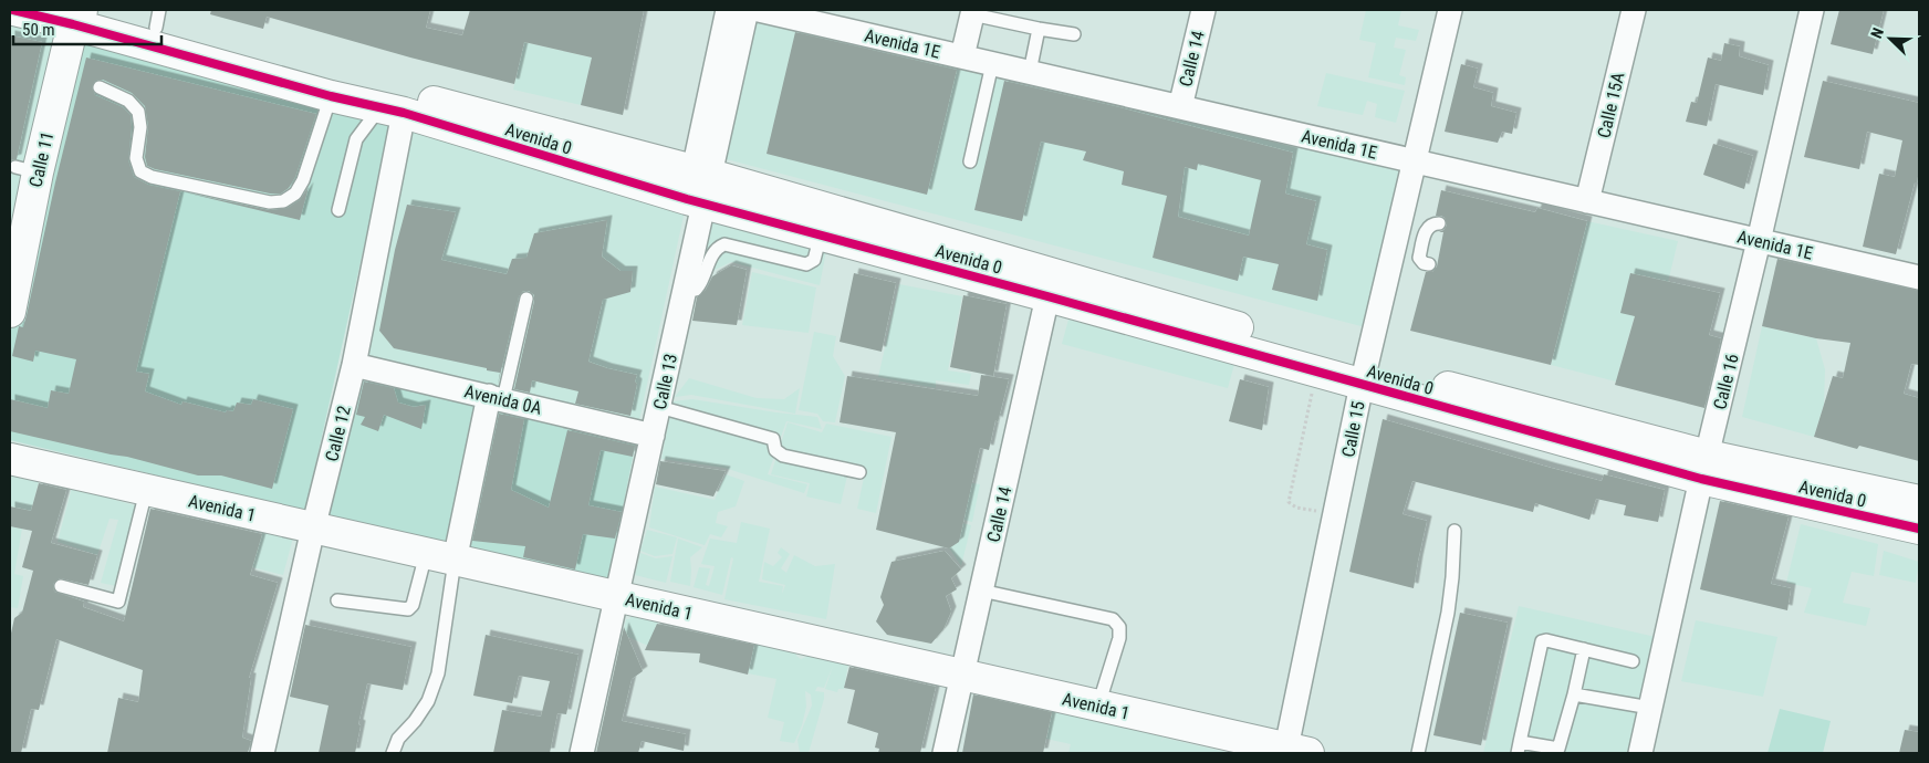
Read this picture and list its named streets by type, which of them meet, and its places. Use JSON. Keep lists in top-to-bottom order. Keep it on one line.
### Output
{"streets":{"street":["Avenida 1E","Calle 14","Calle 15A","Avenida 0","Calle 11","Calle 13","Calle 16","Avenida 0A","Calle 15","Calle 12","Avenida 1"]},"crossings":[["Avenida 1E","Calle 14"],["Avenida 1E","Calle 15A"],["Avenida 1E","Calle 16"],["Avenida 1E","Calle 15"],["Calle 14","Avenida 0"],["Calle 14","Avenida 1"],["Avenida 0","Calle 11"],["Avenida 0","Calle 13"],["Avenida 0","Calle 16"],["Avenida 0","Calle 15"],["Avenida 0","Calle 12"],["Calle 13","Avenida 0A"],["Calle 13","Avenida 1"],["Avenida 0A","Calle 12"],["Calle 15","Avenida 1"],["Calle 12","Avenida 1"]],"scale_bar":"50 m","north":"top left"}
